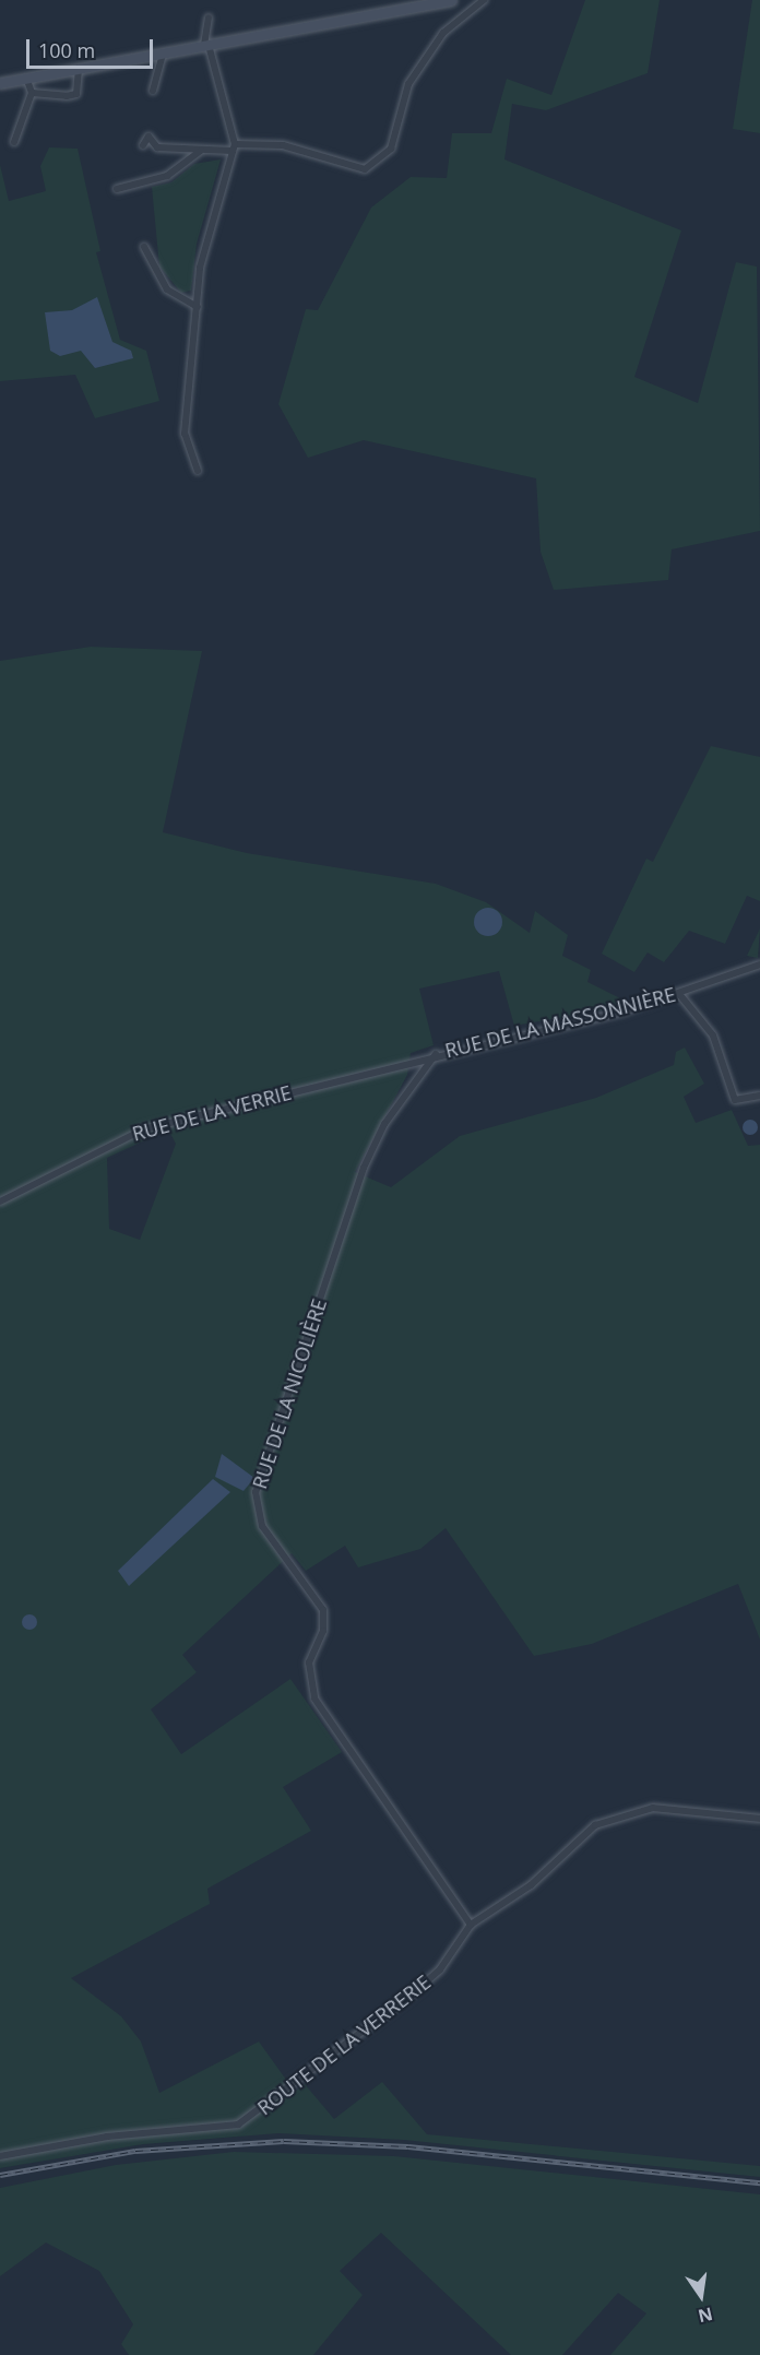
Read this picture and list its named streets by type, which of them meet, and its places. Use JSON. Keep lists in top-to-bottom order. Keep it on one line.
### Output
{"streets":{"street":["RUE DE LA MASSONNIÈRE","RUE DE LA VERRIE","RUE DE LA NICOLIÈRE","ROUTE DE LA VERRERIE"]},"crossings":[["RUE DE LA MASSONNIÈRE","RUE DE LA VERRIE"],["RUE DE LA MASSONNIÈRE","RUE DE LA NICOLIÈRE"],["RUE DE LA VERRIE","RUE DE LA NICOLIÈRE"],["RUE DE LA NICOLIÈRE","ROUTE DE LA VERRERIE"]],"scale_bar":"100 m","north":"bottom"}
